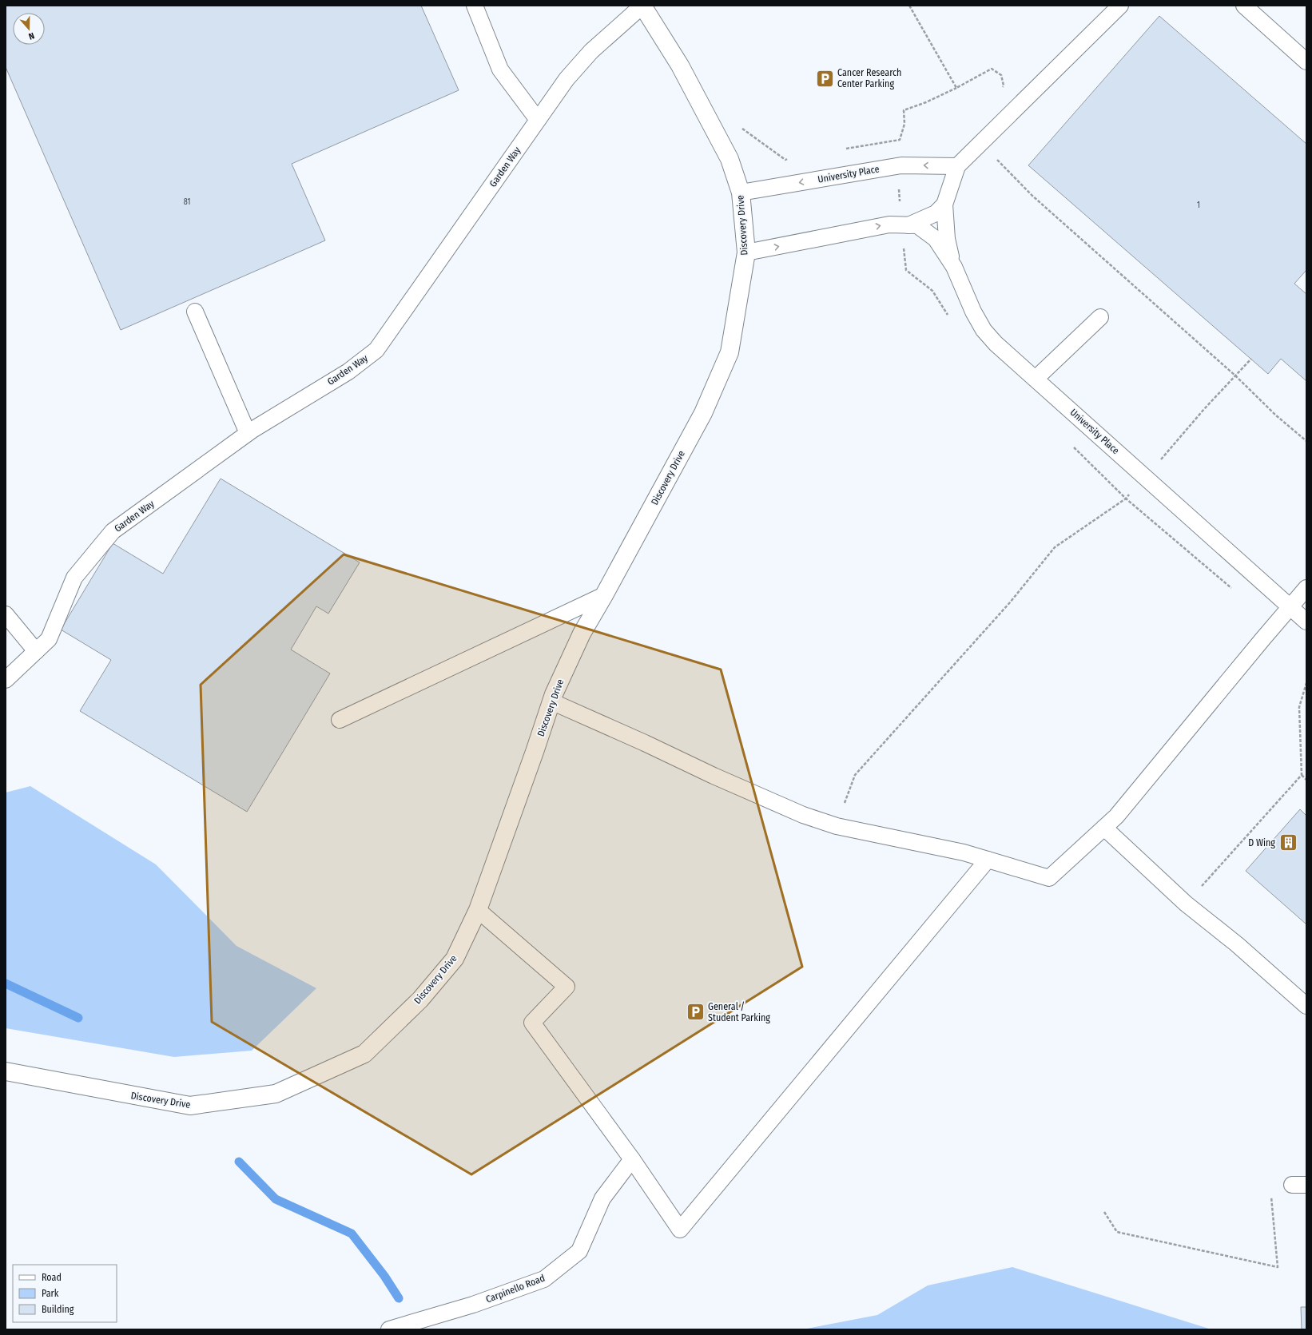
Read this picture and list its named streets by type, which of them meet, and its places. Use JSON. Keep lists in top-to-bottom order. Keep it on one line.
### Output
{"streets":{"street":["Discovery Drive"],"lane":["Garden Way","University Place","Carpinello Road"]},"crossings":[["Garden Way","Discovery Drive"],["University Place","Discovery Drive"]],"places":{"parking":["Cancer Research Center Parking","General / Student Parking"],"building":["D Wing"]},"house_numbers":["81","1"],"legend":["Road","Park","Building"],"north":"bottom"}
